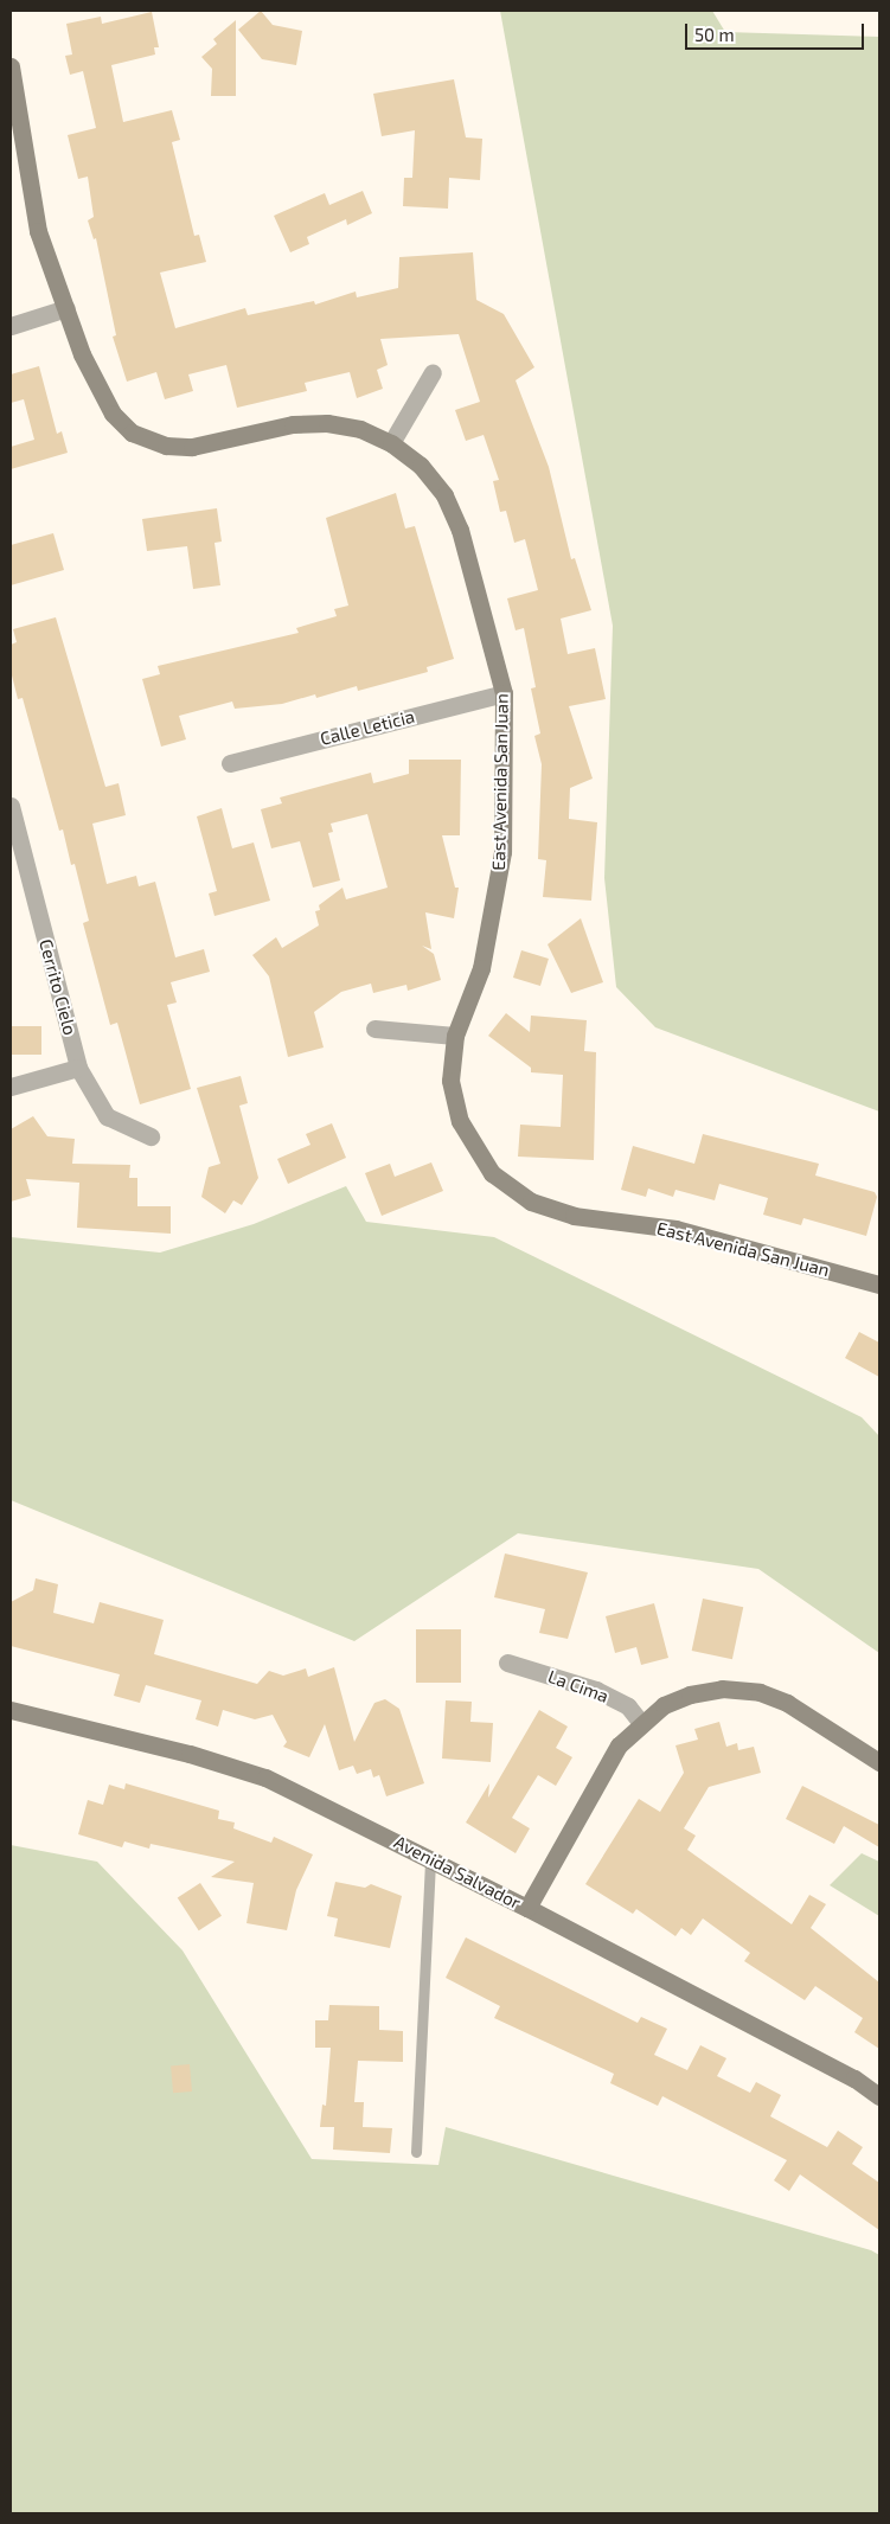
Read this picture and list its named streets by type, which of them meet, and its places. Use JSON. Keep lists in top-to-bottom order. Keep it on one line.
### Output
{"streets":{"street":["Calle Leticia","East Avenida San Juan","Cerrito Cielo","La Cima","Avenida Salvador"]},"crossings":[["Calle Leticia","East Avenida San Juan"]],"scale_bar":"50 m"}
